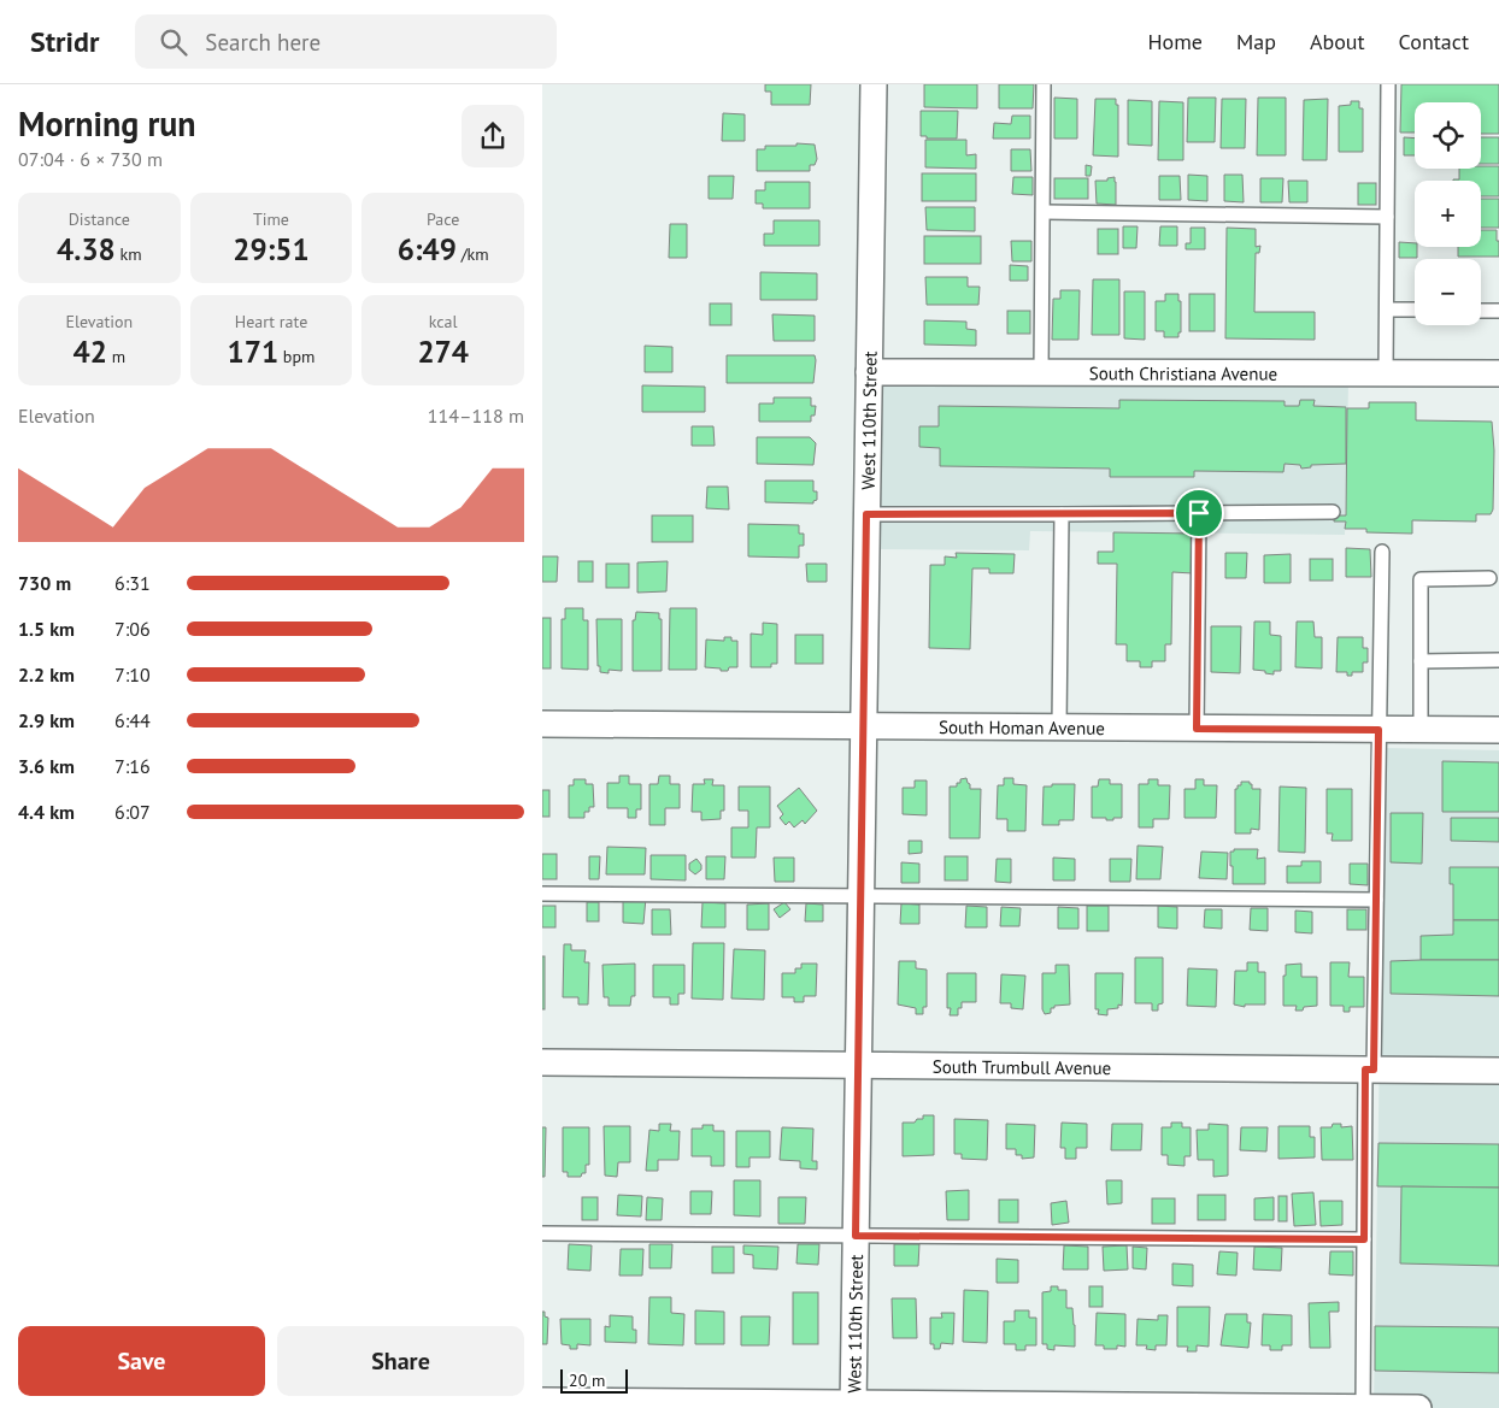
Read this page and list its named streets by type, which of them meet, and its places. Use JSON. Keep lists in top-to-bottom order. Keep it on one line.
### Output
{"streets":{"street":["South Christiana Avenue","West 110th Street","South Homan Avenue","South Trumbull Avenue"]},"crossings":[["South Christiana Avenue","West 110th Street"],["West 110th Street","South Homan Avenue"],["West 110th Street","South Trumbull Avenue"]],"scale_bar":"20 m","page":{"header":"Stridr","search":"Search here","nav":["Home","Map","About","Contact"],"heading":["Morning run","07:04 · 6 × 730 m"],"map_buttons":["+","−"],"stats":[["Distance","4.38 km"],["Time","29:51"],["Pace","6:49 /km"],["Elevation","42 m"],["Heart rate","171 bpm"],["kcal","274"]],"chart":["Elevation","114–118 m"],"list":[{"name":"730 m","note":"6:31"},{"name":"1.5 km","note":"7:06"},{"name":"2.2 km","note":"7:10"},{"name":"2.9 km","note":"6:44"},{"name":"3.6 km","note":"7:16"},{"name":"4.4 km","note":"6:07"}],"buttons":["Save","Share"],"scale":"20 m"}}
